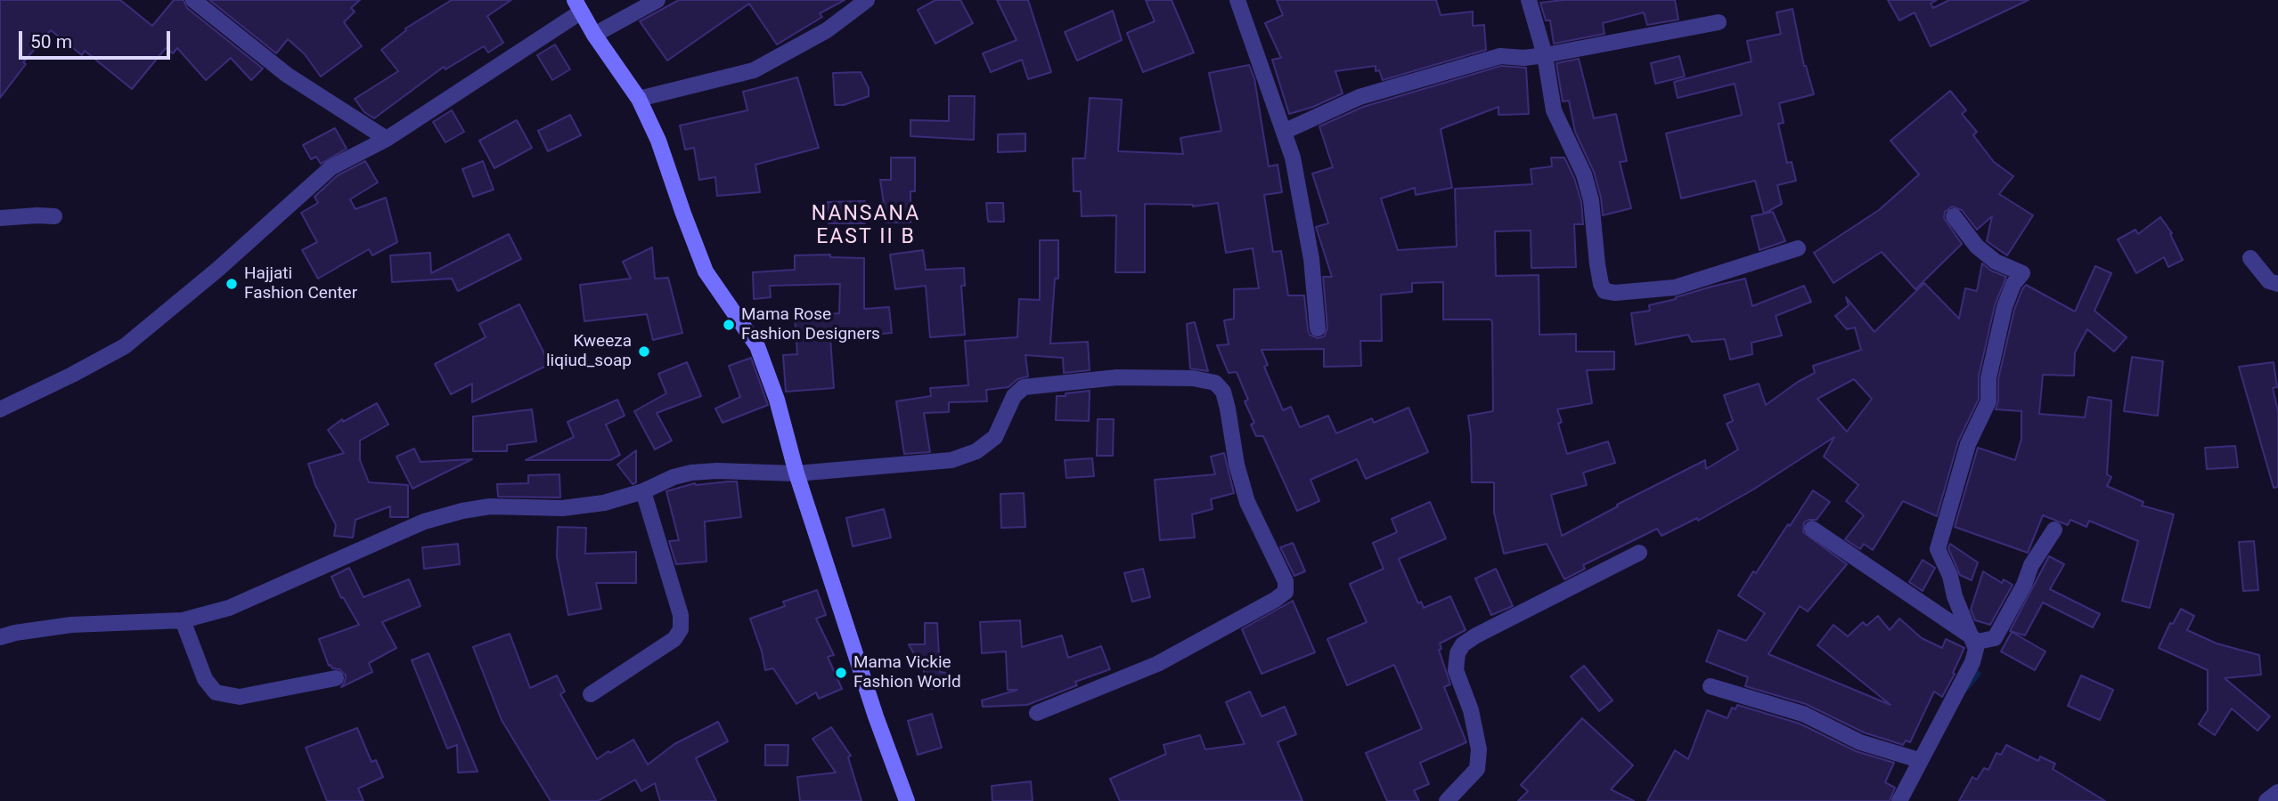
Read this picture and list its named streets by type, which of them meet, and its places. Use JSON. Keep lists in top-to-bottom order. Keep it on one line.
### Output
{"districts":["NANSANA EAST II B"],"places":["Hajjati Fashion Center","Mama Rose Fashion Designers","Kweeza liqiud_soap","Mama Vickie Fashion World"],"scale_bar":"50 m"}
